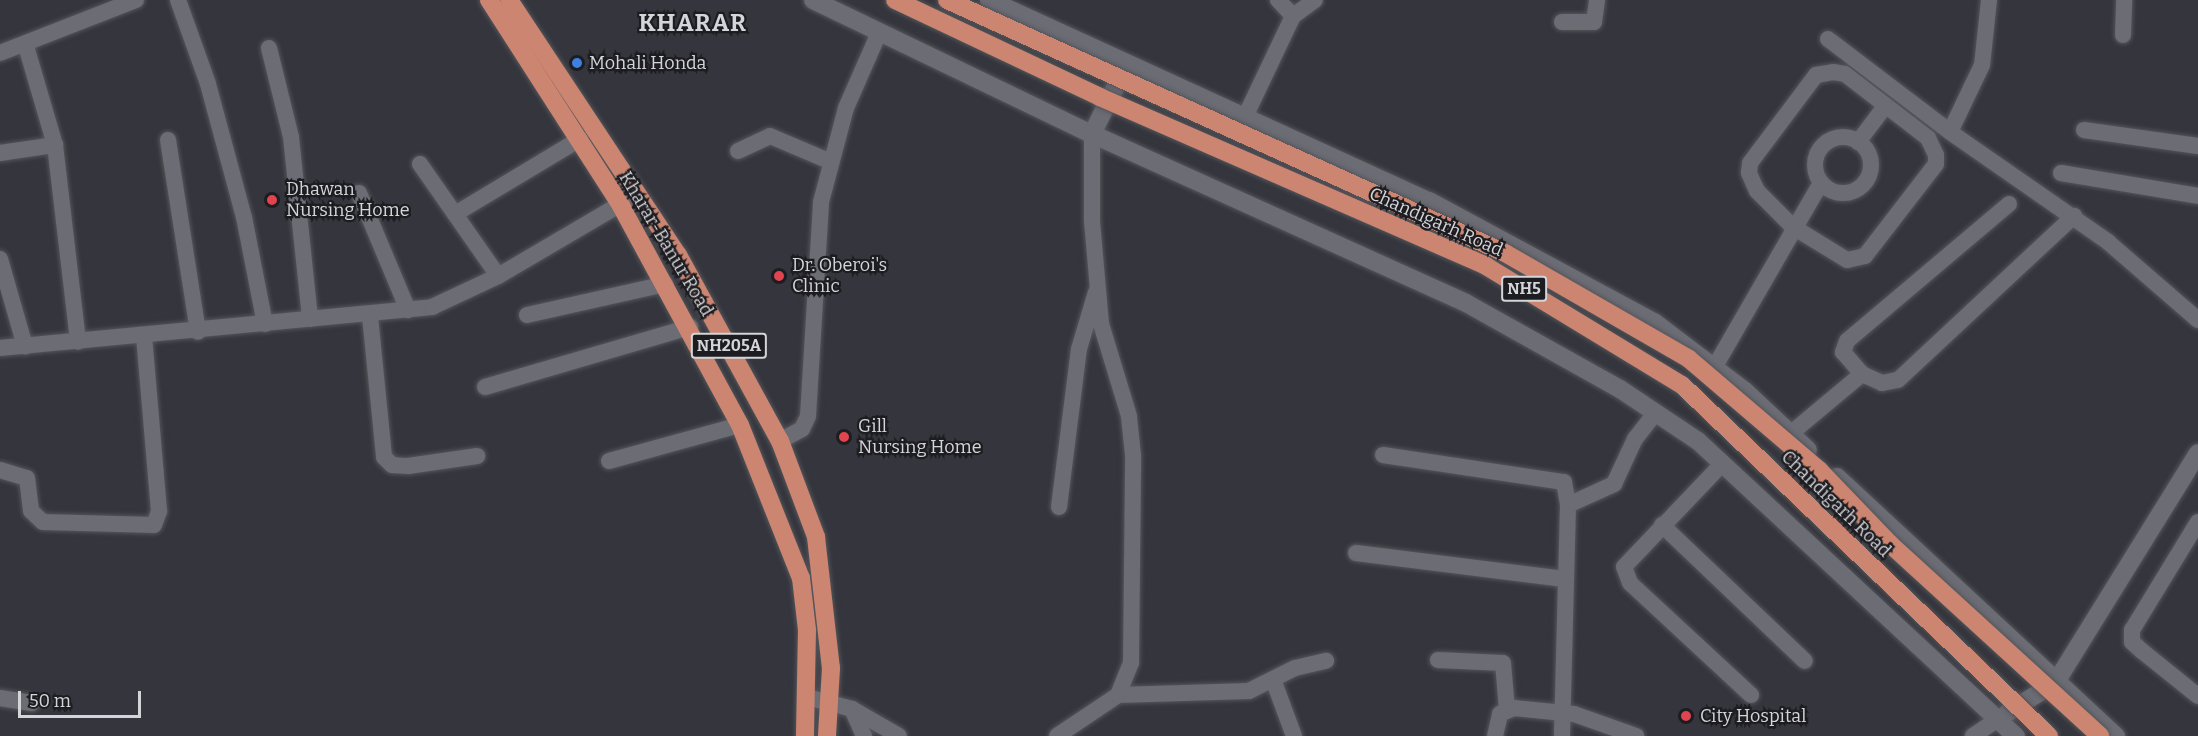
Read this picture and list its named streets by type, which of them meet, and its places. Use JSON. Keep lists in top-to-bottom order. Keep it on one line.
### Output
{"streets":{"highway":["Chandigarh Road","Kharar-Banur Road","NH5","NH205A"]},"districts":["KHARAR"],"places":["Mohali Honda","Dhawan Nursing Home","Dr. Oberoi's Clinic","Gill Nursing Home","City Hospital"],"scale_bar":"50 m"}
